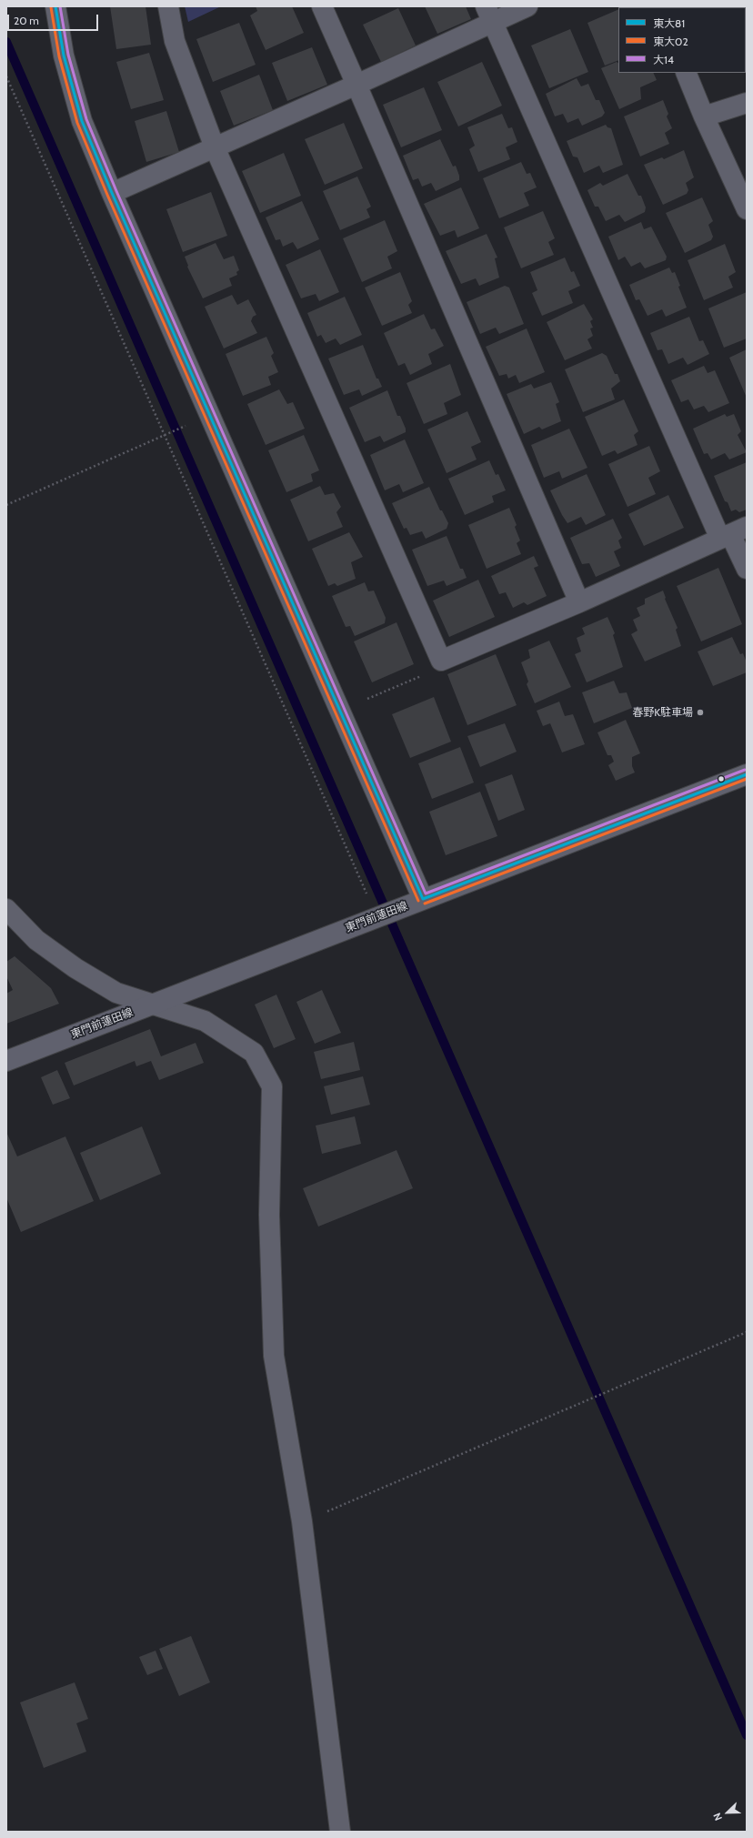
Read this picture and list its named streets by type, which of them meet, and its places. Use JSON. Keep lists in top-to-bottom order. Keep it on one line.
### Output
{"streets":{"main road":["東門前蓮田線"]},"places":["春野K駐車場"],"lines":["transit line 東大81","transit line 大14","transit line 東大02"],"legend":["東大81","東大02","大14"],"scale_bar":"20 m","north":"bottom left"}
